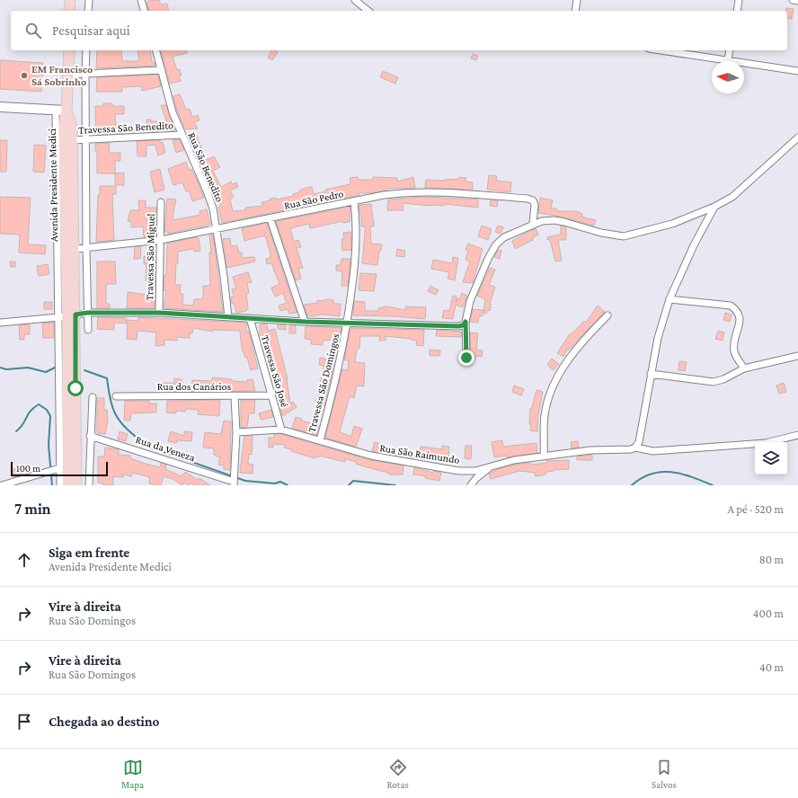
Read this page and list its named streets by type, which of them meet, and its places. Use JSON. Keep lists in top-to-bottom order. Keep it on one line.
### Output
{"streets":{"main road":["Avenida Presidente Medici"],"street":["Travessa São Benedito","Rua São Benedito","Rua São Pedro","Travessa São Miguel","Travessa São José","Travessa São Domingos","Rua dos Canários","Rua da Veneza","Rua São Raimundo"]},"crossings":[["Travessa São Benedito","Rua São Benedito"],["Travessa São Benedito","Avenida Presidente Medici"],["Rua São Benedito","Rua São Pedro"],["Avenida Presidente Medici","Rua São Pedro"],["Rua São Pedro","Travessa São Miguel"],["Rua São Pedro","Travessa São Domingos"],["Travessa São José","Rua dos Canários"],["Travessa São José","Rua São Raimundo"],["Travessa São Domingos","Rua São Raimundo"]],"places":["EM Francisco Sá Sobrinho"],"scale_bar":"100 m","north":"left","page":{"search":"Pesquisar aqui","scale":"100 m","heading":["7 min","A pé · 520 m"],"list":[["Siga em frente","Avenida Presidente Medici","80 m"],["Vire à direita","Rua São Domingos","400 m"],["Vire à direita","Rua São Domingos","40 m"],"Chegada ao destino"],"nav":["Mapa","Rotas","Salvos"]}}
